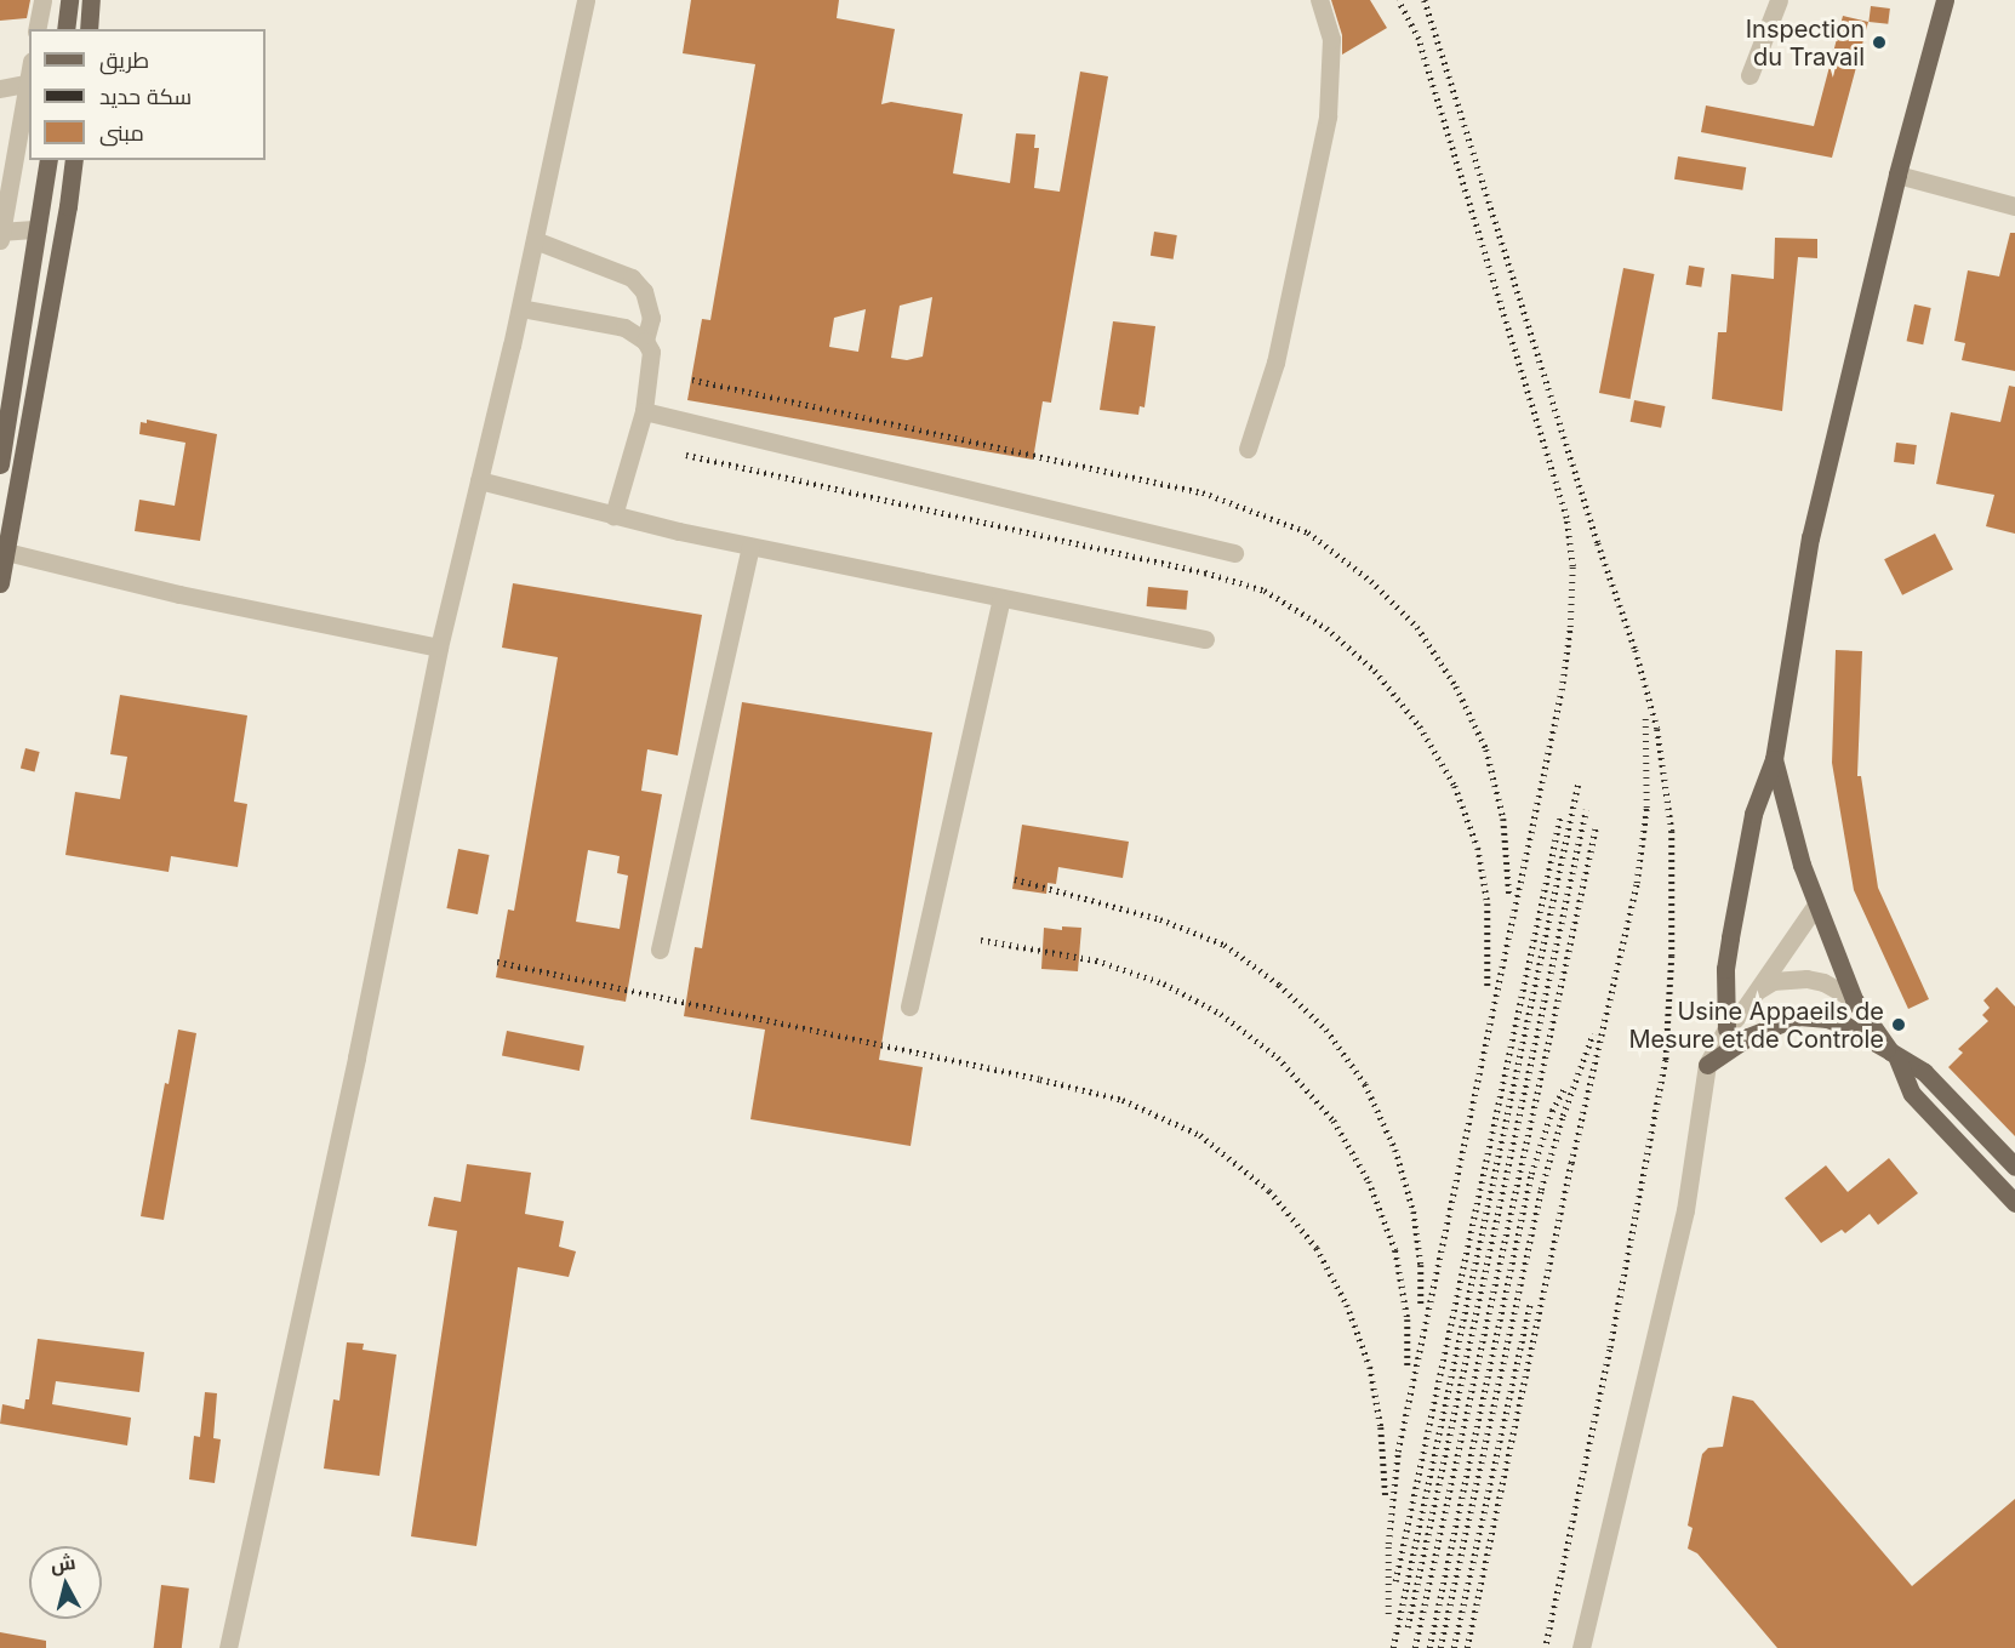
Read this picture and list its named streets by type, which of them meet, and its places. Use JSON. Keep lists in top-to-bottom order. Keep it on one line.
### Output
{"places":["Inspection du Travail","Usine Appaeils de Mesure et de Controle"],"legend":["طريق","سكة حديد","مبنى"],"north":"top"}
